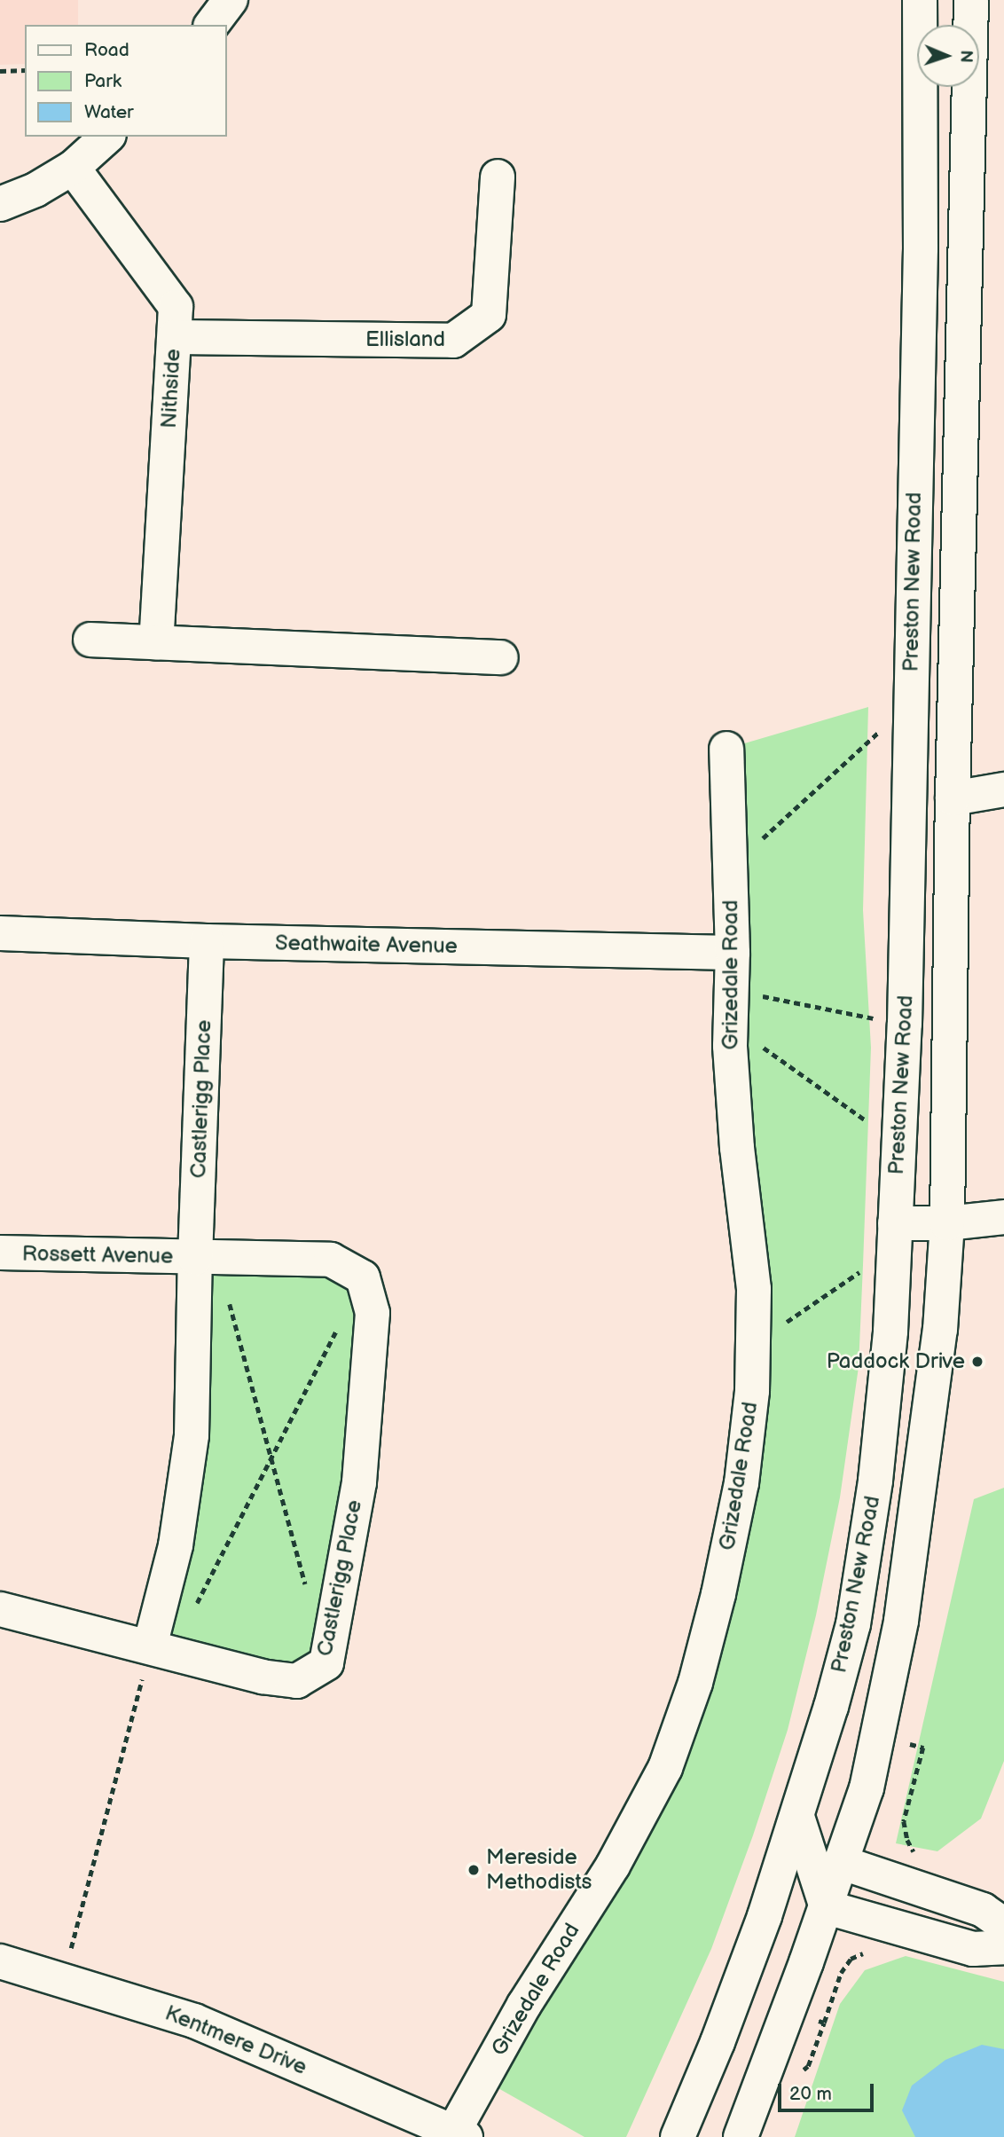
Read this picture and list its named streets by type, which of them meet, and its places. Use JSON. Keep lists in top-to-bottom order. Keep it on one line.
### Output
{"streets":{"main road":["Ellisland","Nithside","Preston New Road","Seathwaite Avenue","Grizedale Road","Castlerigg Place","Rossett Avenue","Kentmere Drive"]},"crossings":[["Ellisland","Nithside"],["Seathwaite Avenue","Grizedale Road"],["Seathwaite Avenue","Castlerigg Place"],["Grizedale Road","Kentmere Drive"],["Castlerigg Place","Rossett Avenue"]],"places":["Paddock Drive","Mereside Methodists"],"legend":["Road","Park","Water"],"scale_bar":"20 m","north":"right"}
